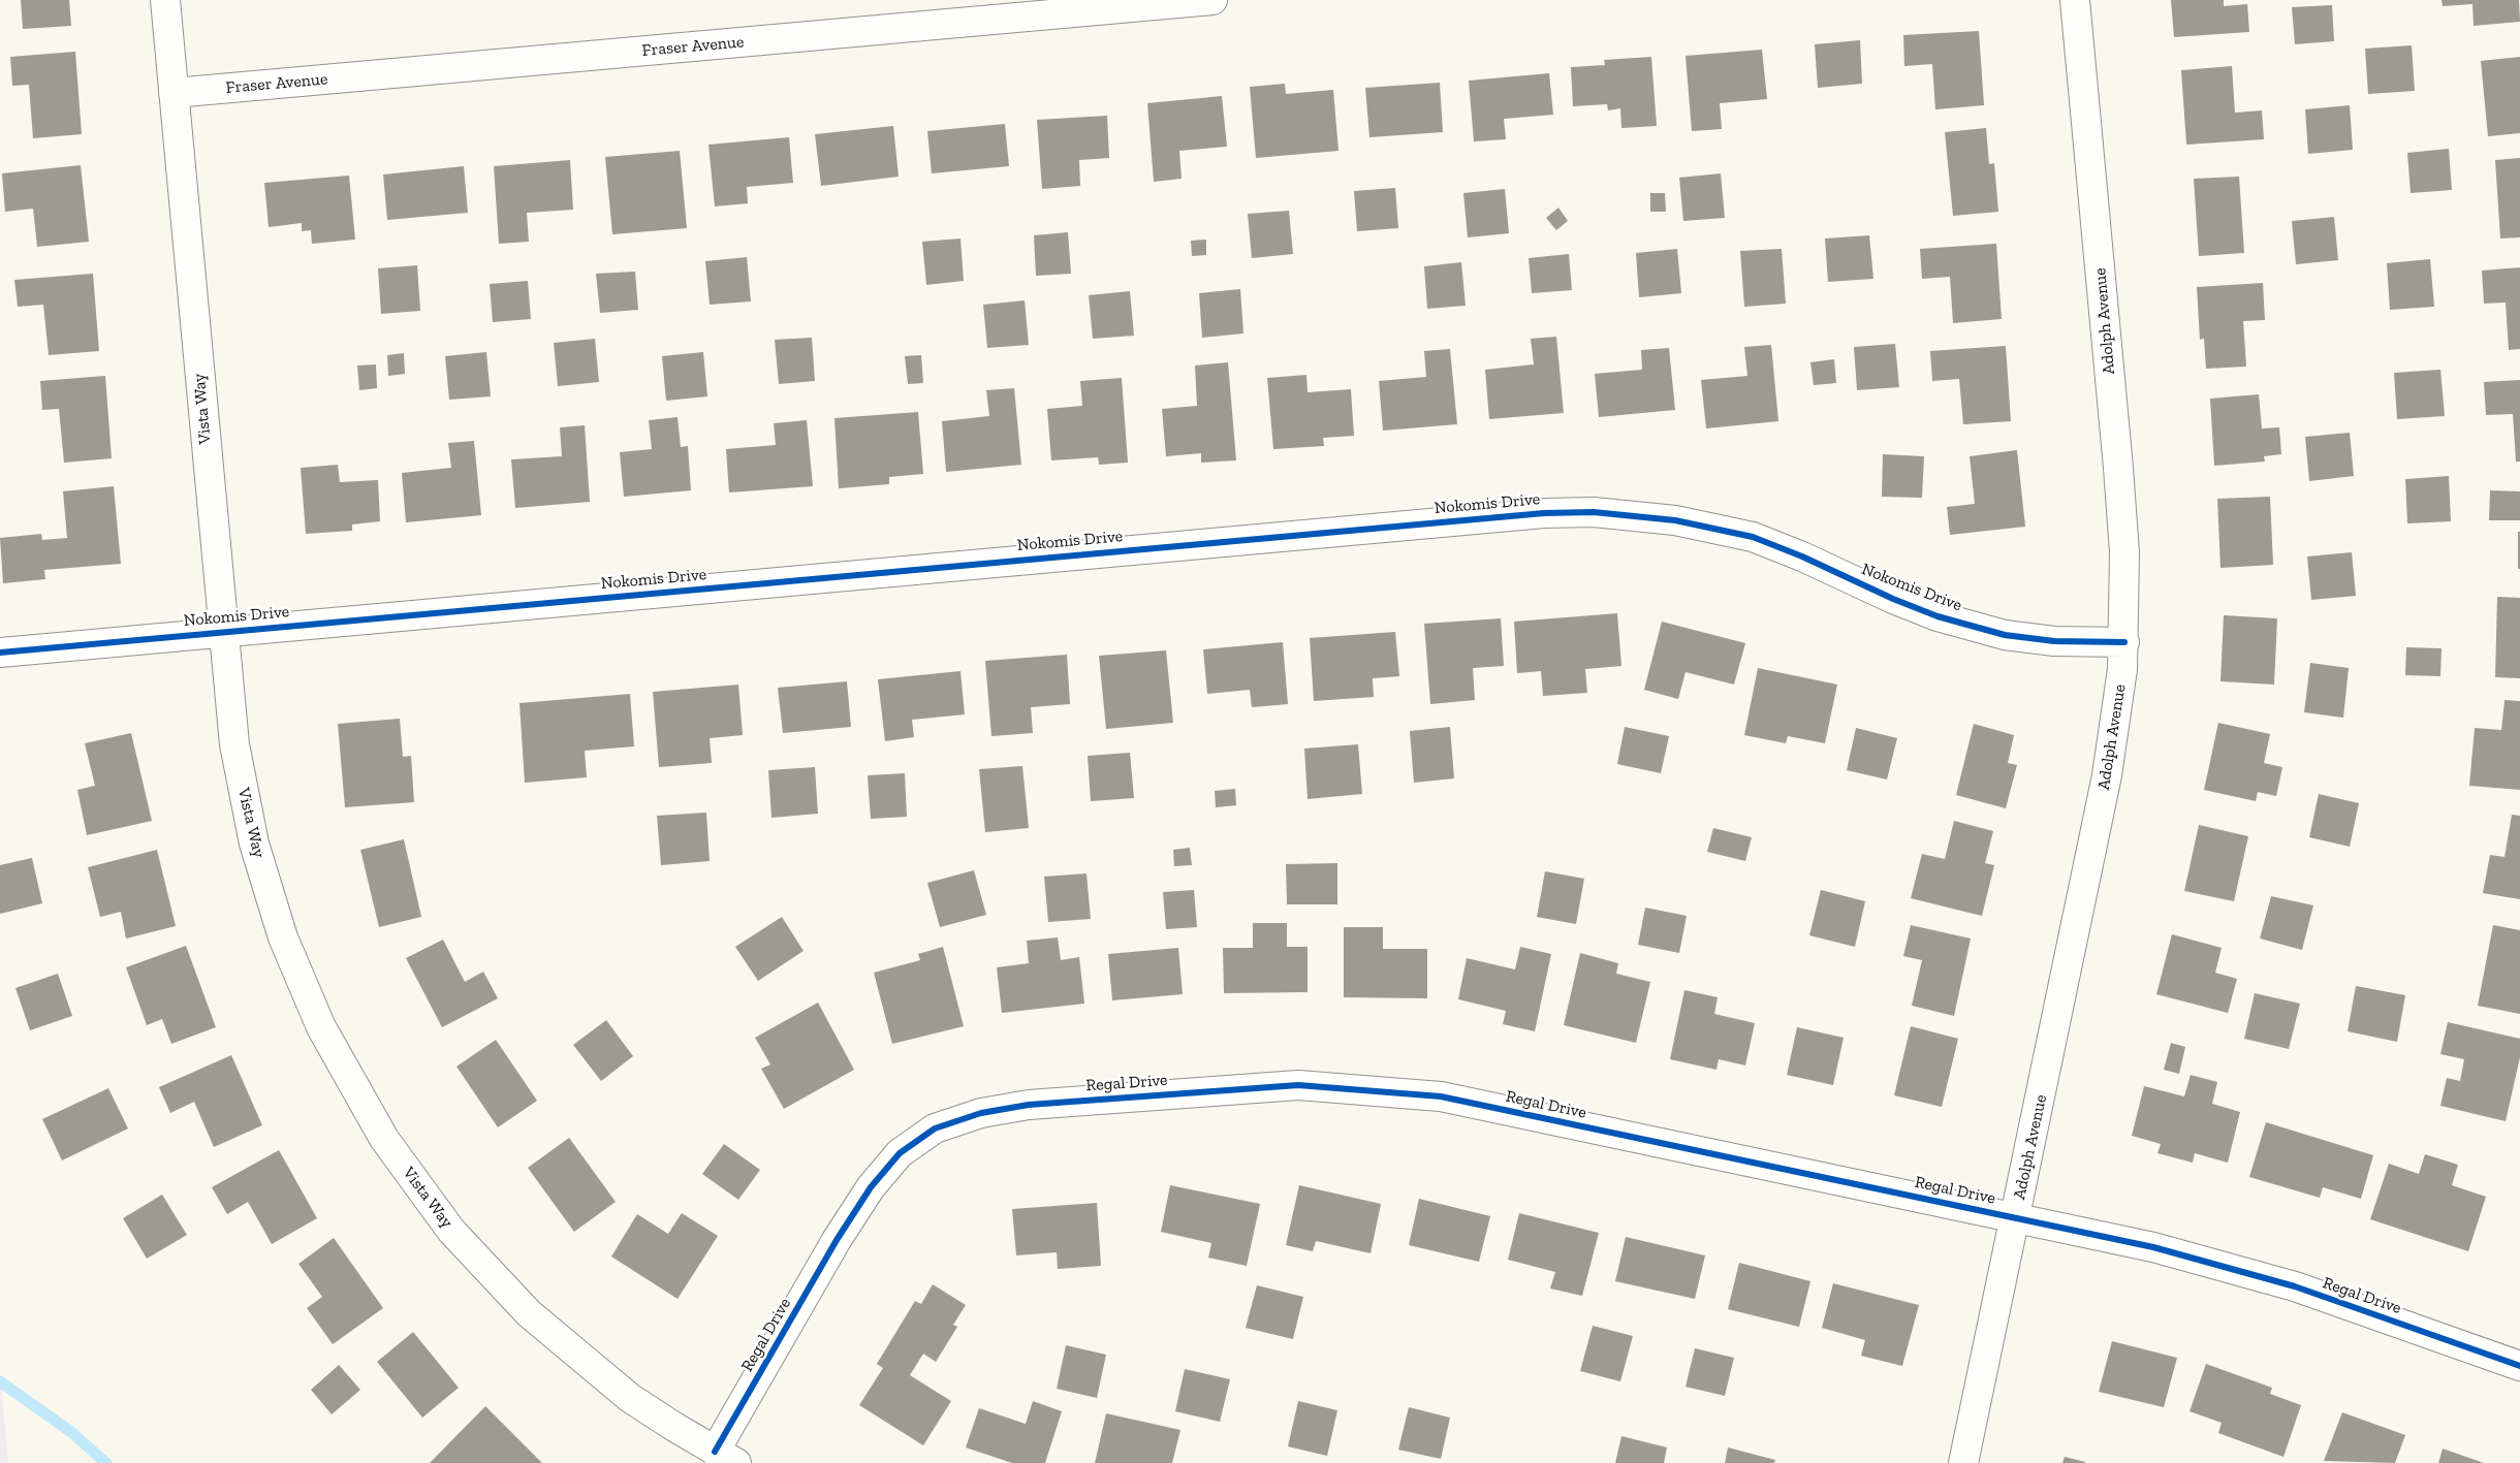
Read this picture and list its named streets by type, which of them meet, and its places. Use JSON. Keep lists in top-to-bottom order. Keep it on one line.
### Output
{"streets":{"street":["Fraser Avenue","Adolph Avenue","Vista Way","Nokomis Drive","Regal Drive"]},"crossings":[["Fraser Avenue","Vista Way"],["Adolph Avenue","Nokomis Drive"],["Adolph Avenue","Regal Drive"],["Vista Way","Nokomis Drive"],["Vista Way","Regal Drive"]]}
